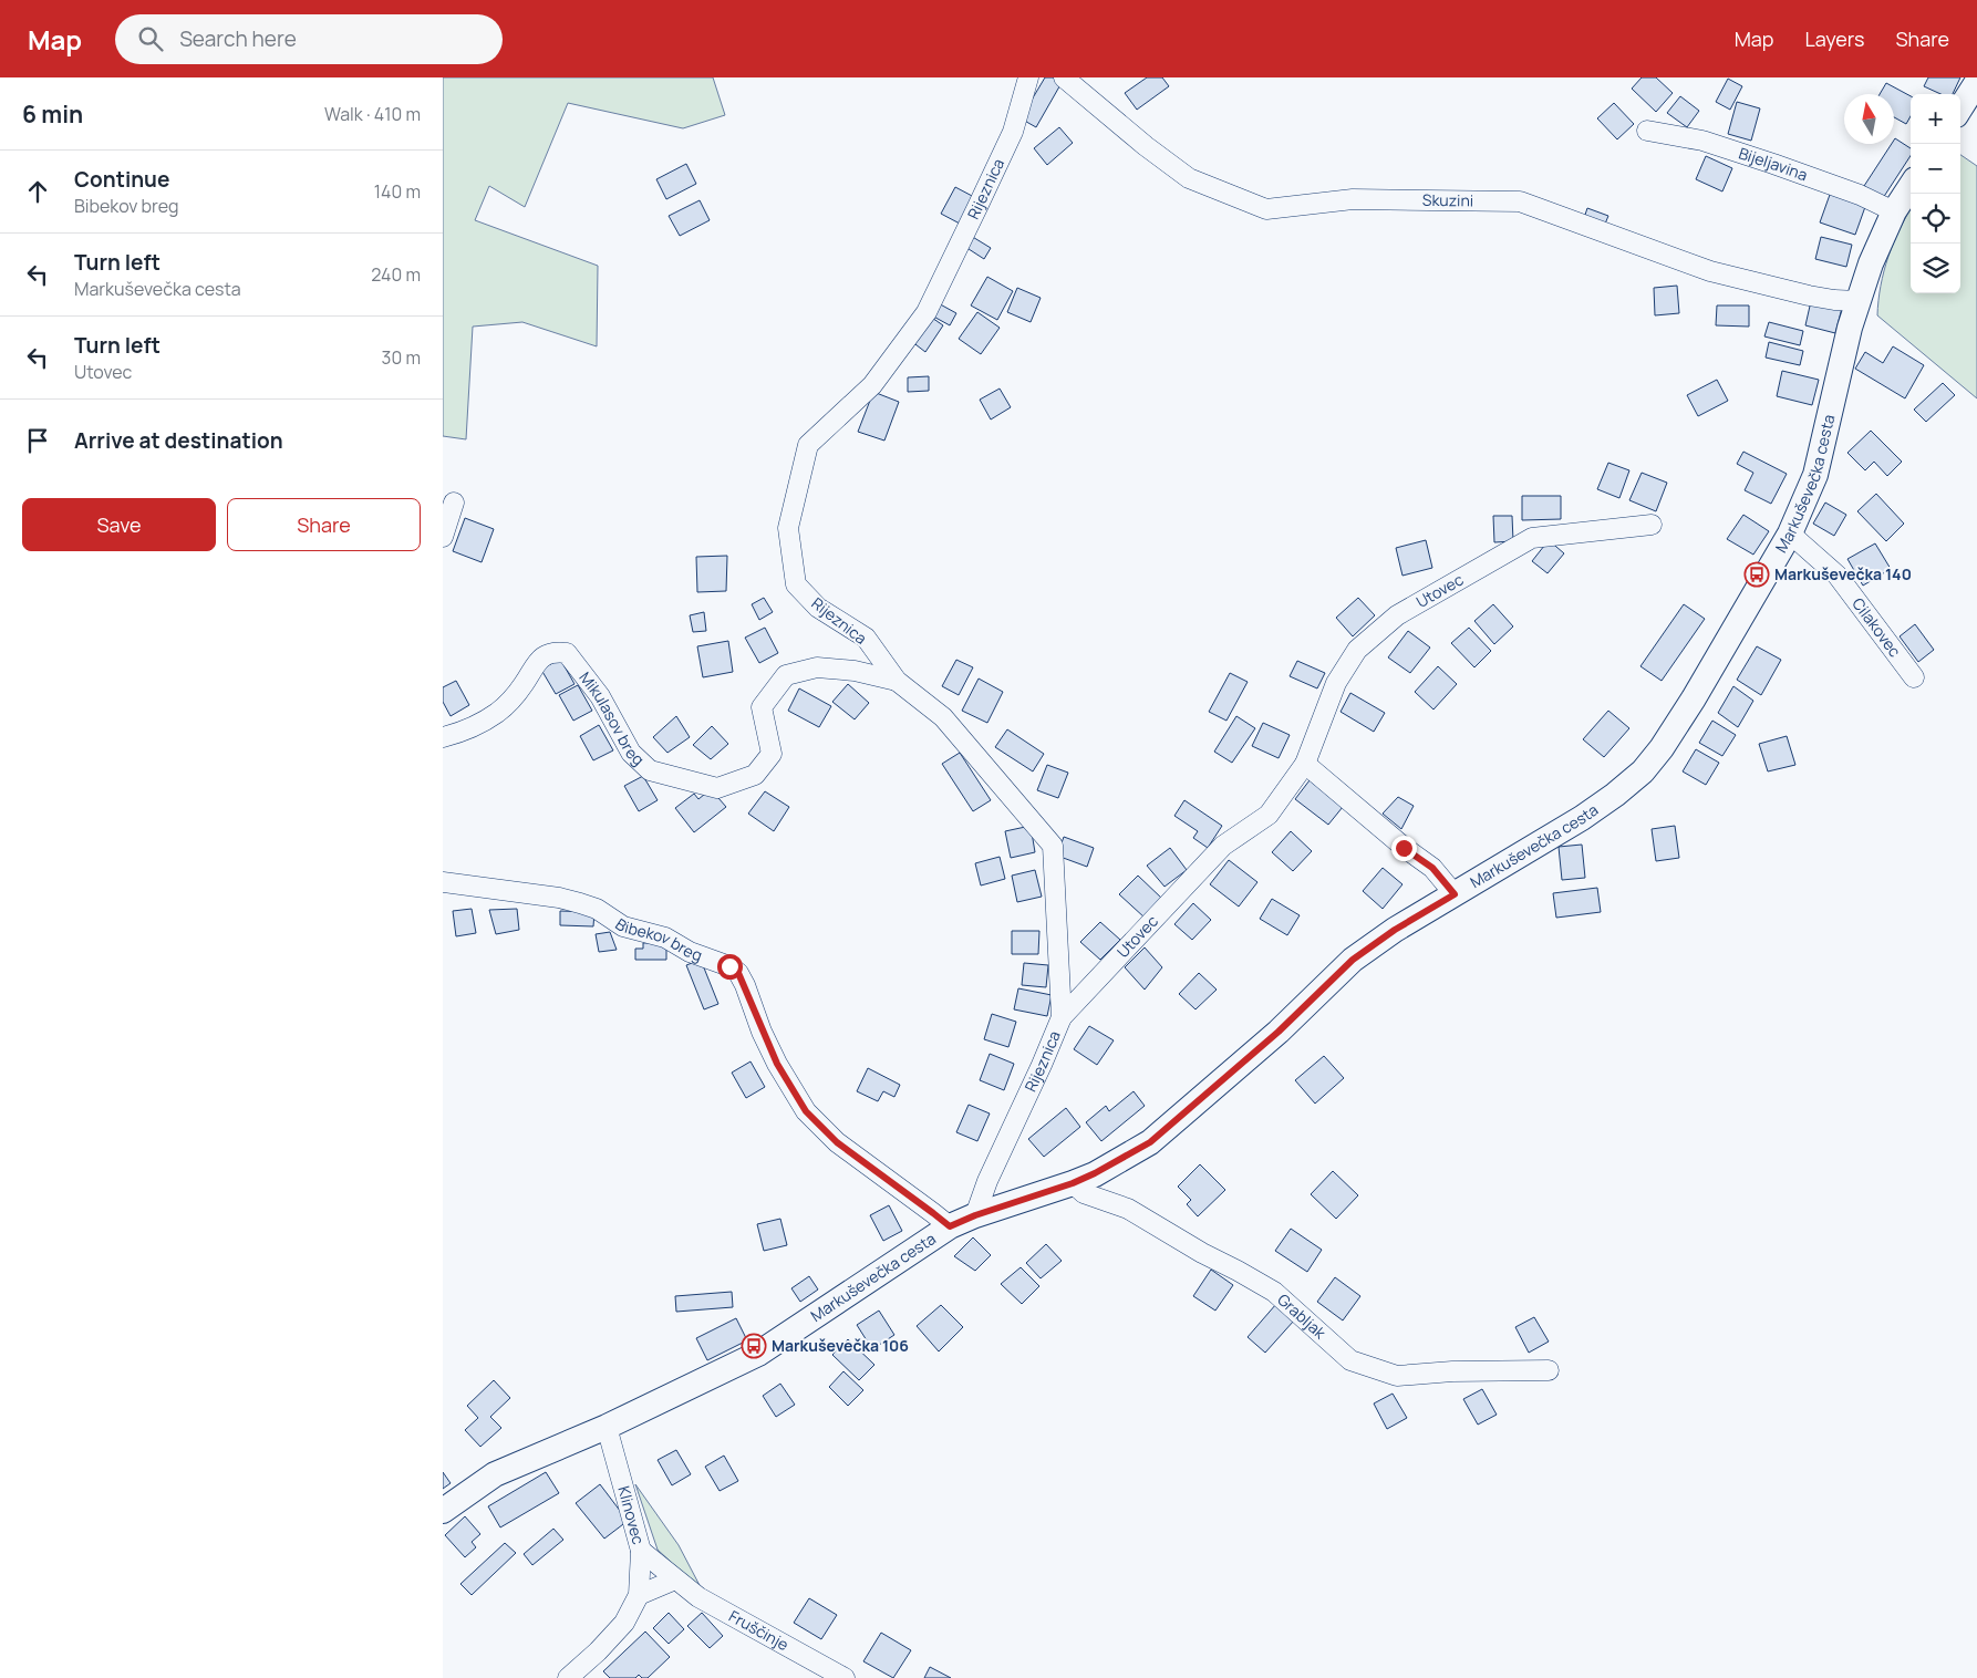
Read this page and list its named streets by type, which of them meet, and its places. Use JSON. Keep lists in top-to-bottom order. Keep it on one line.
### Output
{"streets":{"main road":["Markuševečka cesta"],"street":["Bijeljavina","Rijeznica","Skuzini","Utovec","Cilakovec","Mikulasov breg","Bibekov breg","Grabljak","Klinovec","Fruščinje"]},"crossings":[["Bijeljavina","Markuševečka cesta"],["Rijeznica","Markuševečka cesta"],["Rijeznica","Utovec"],["Rijeznica","Mikulasov breg"],["Skuzini","Markuševečka cesta"],["Markuševečka cesta","Cilakovec"],["Markuševečka cesta","Bibekov breg"],["Markuševečka cesta","Grabljak"],["Markuševečka cesta","Klinovec"],["Klinovec","Fruščinje"]],"places":{"bus stop":["Markuševečka 140","Markuševečka 106"]},"north":"top","page":{"header":"Map","search":"Search here","nav":["Map","Layers","Share"],"heading":["6 min","Walk · 410 m"],"map_buttons":["+","−"],"list":[["Continue","Bibekov breg","140 m"],["Turn left","Markuševečka cesta","240 m"],["Turn left","Utovec","30 m"],"Arrive at destination"],"buttons":["Save","Share"]}}
